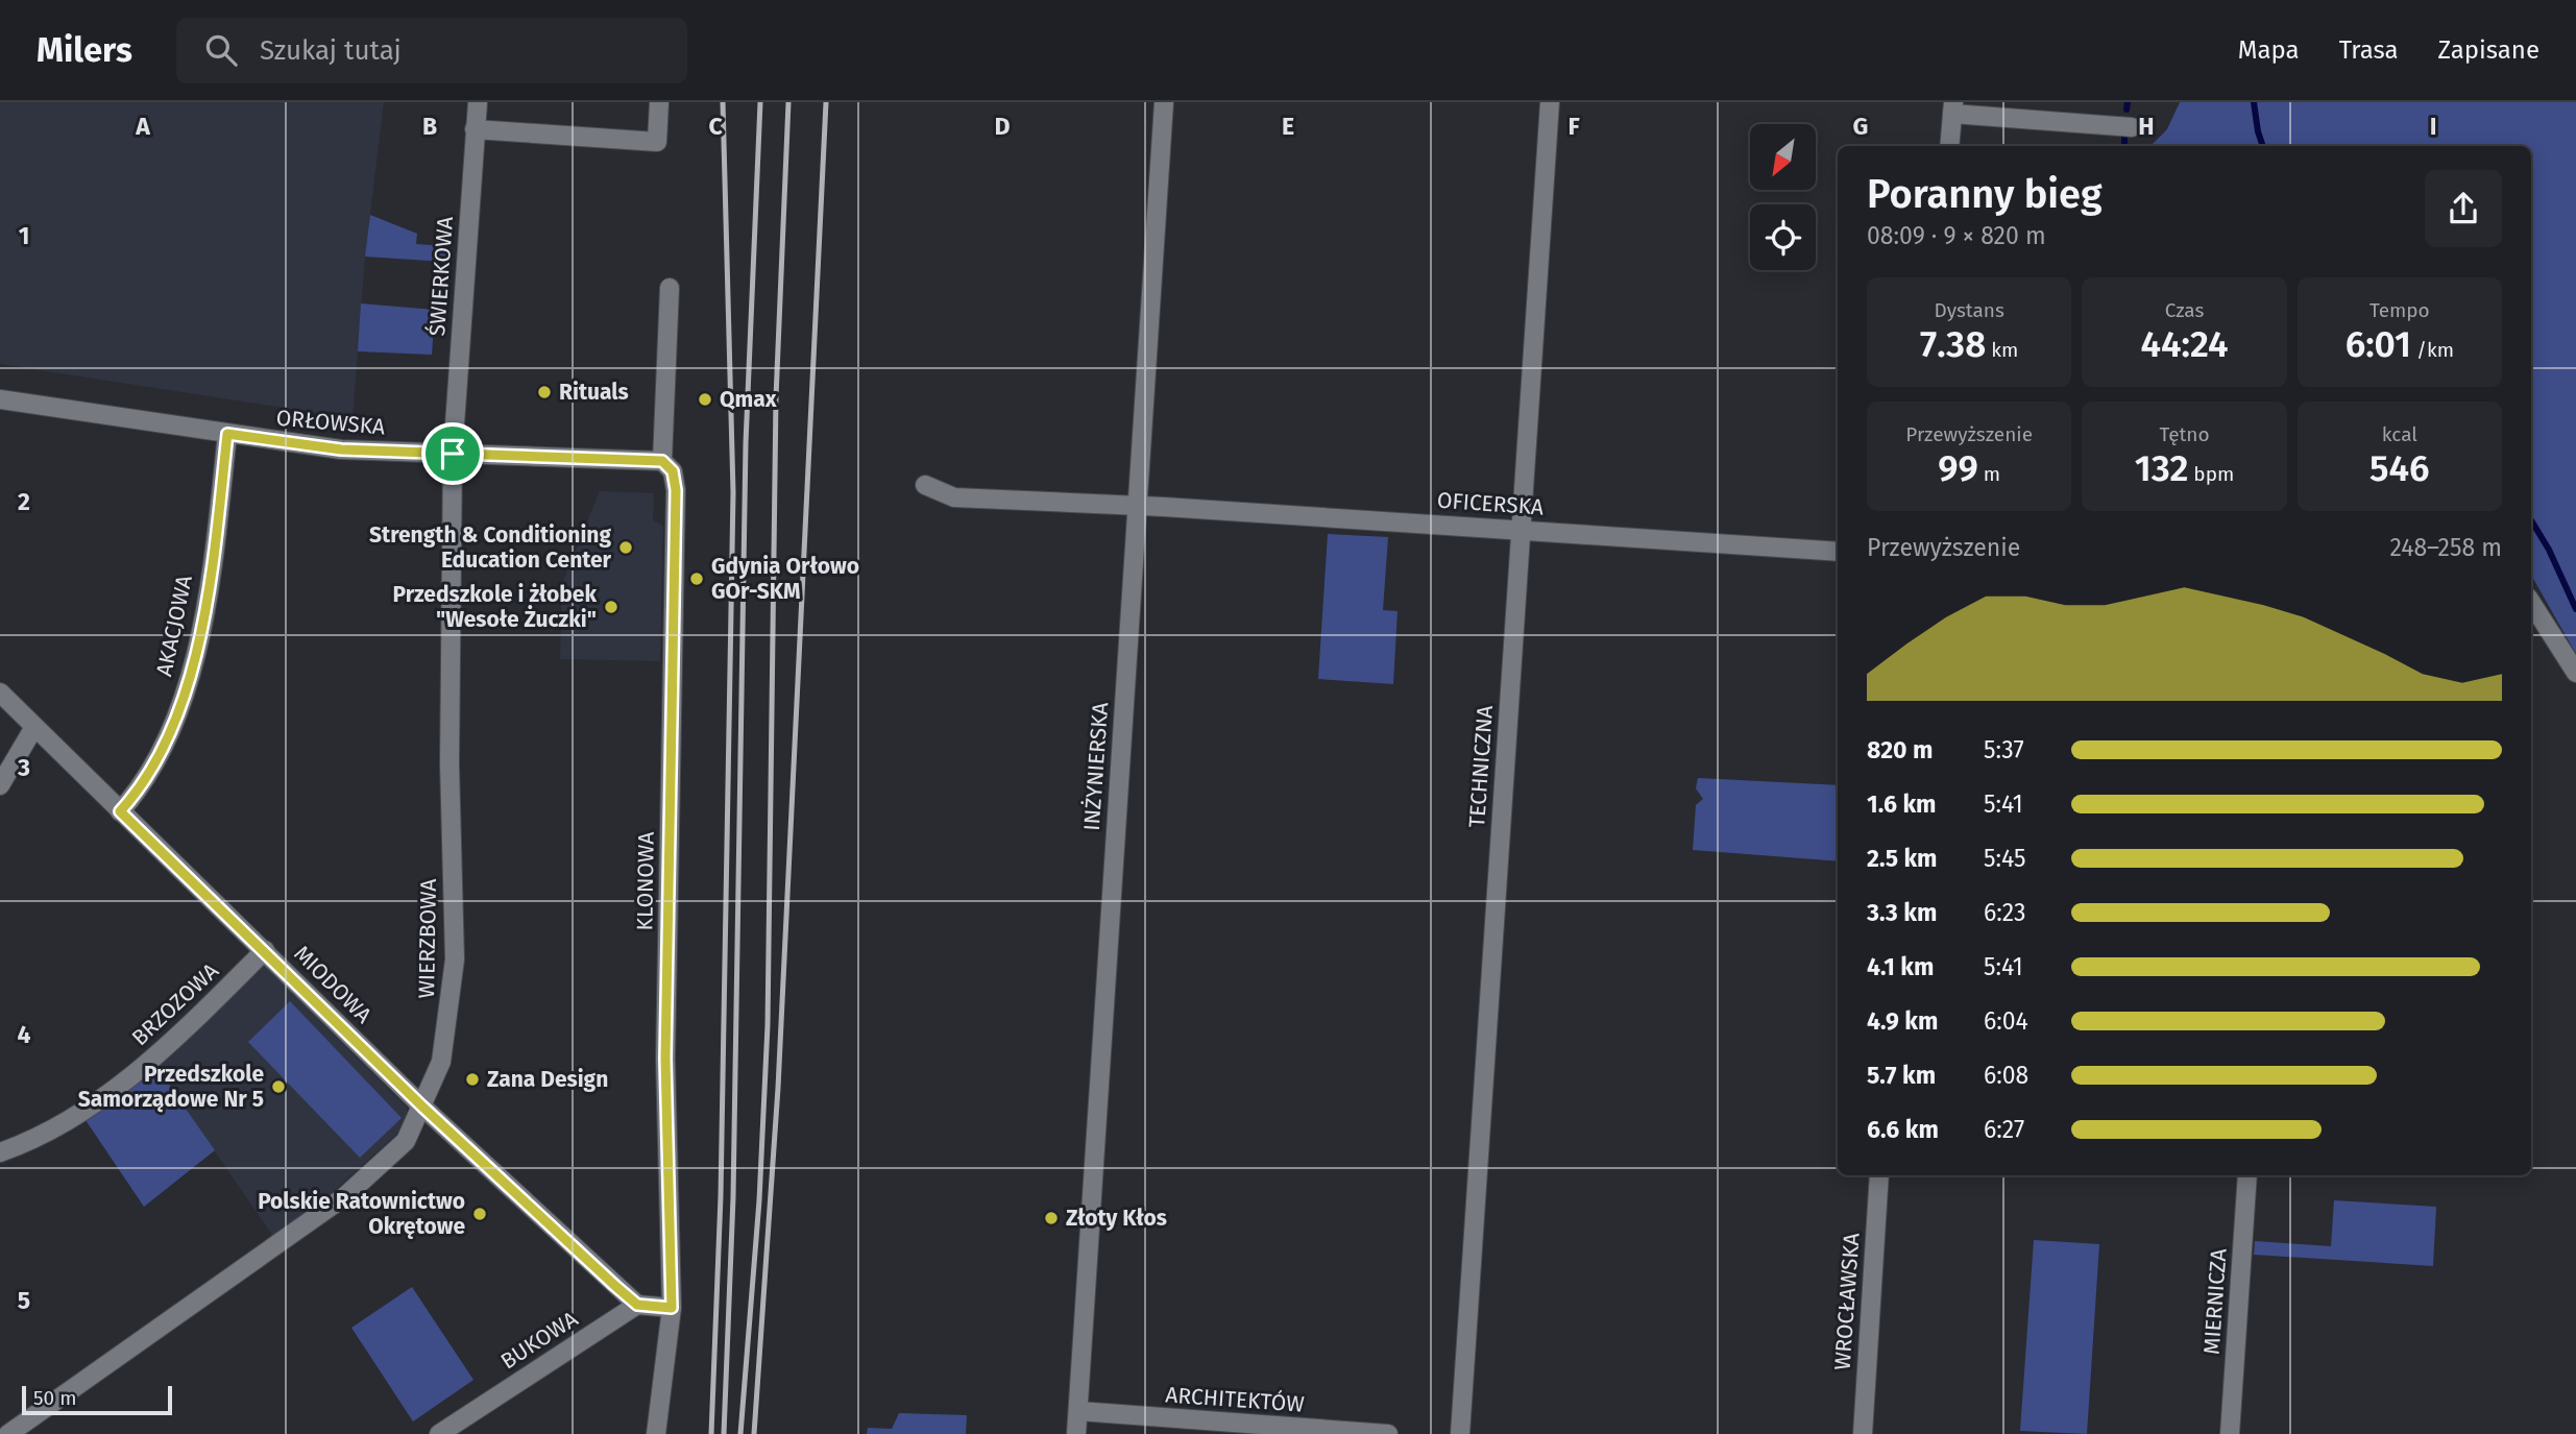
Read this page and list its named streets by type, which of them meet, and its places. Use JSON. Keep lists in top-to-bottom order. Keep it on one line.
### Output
{"streets":{"street":["ŚWIERKOWA","ORŁOWSKA","OFICERSKA","AKACJOWA","INŻYNIERSKA","TECHNICZNA","KLONOWA","WIERZBOWA","MIODOWA","BRZOZOWA","WROCŁAWSKA","MIERNICZA","BUKOWA","ARCHITEKTÓW"]},"crossings":[["ŚWIERKOWA","ORŁOWSKA"],["ŚWIERKOWA","WIERZBOWA"],["ORŁOWSKA","AKACJOWA"],["ORŁOWSKA","KLONOWA"],["ORŁOWSKA","WIERZBOWA"],["OFICERSKA","INŻYNIERSKA"],["OFICERSKA","TECHNICZNA"],["AKACJOWA","MIODOWA"],["INŻYNIERSKA","ARCHITEKTÓW"],["WIERZBOWA","MIODOWA"],["MIODOWA","BRZOZOWA"],["MIODOWA","BUKOWA"]],"places":["Rituals","Qmax","Strength & Conditioning Education Center","Gdynia Orłowo GOr-SKM","Przedszkole i żłobek \"Wesołe Żuczki\"","Zana Design","Przedszkole Samorządowe Nr 5","Polskie Ratownictwo Okrętowe","Złoty Kłos"],"scale_bar":"50 m","north":"bottom left","page":{"header":"Milers","search":"Szukaj tutaj","nav":["Mapa","Trasa","Zapisane"],"heading":["Poranny bieg","08:09 · 9 × 820 m"],"stats":[["Dystans","7.38 km"],["Czas","44:24"],["Tempo","6:01 /km"],["Przewyższenie","99 m"],["Tętno","132 bpm"],["kcal","546"]],"chart":["Przewyższenie","248–258 m"],"list":[{"name":"820 m","note":"5:37"},{"name":"1.6 km","note":"5:41"},{"name":"2.5 km","note":"5:45"},{"name":"3.3 km","note":"6:23"},{"name":"4.1 km","note":"5:41"},{"name":"4.9 km","note":"6:04"},{"name":"5.7 km","note":"6:08"},{"name":"6.6 km","note":"6:27"}],"scale":"50 m"},"grid":{"columns":["A","B","C","D","E","F","G","H","I"],"rows":["1","2","3","4","5"]}}
